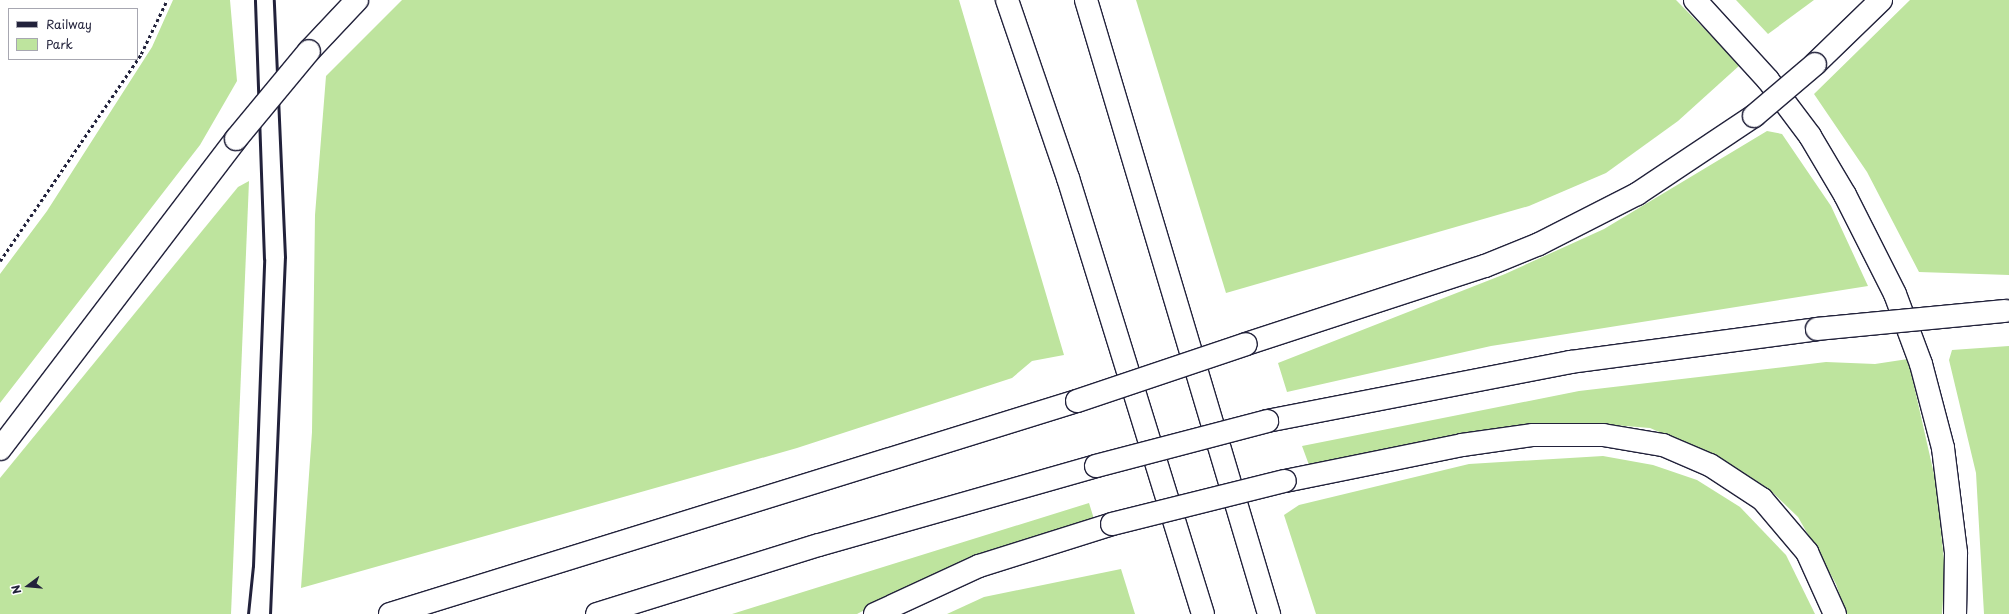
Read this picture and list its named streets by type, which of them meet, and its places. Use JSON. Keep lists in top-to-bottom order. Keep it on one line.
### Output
{"legend":["Railway","Park"],"north":"left"}
